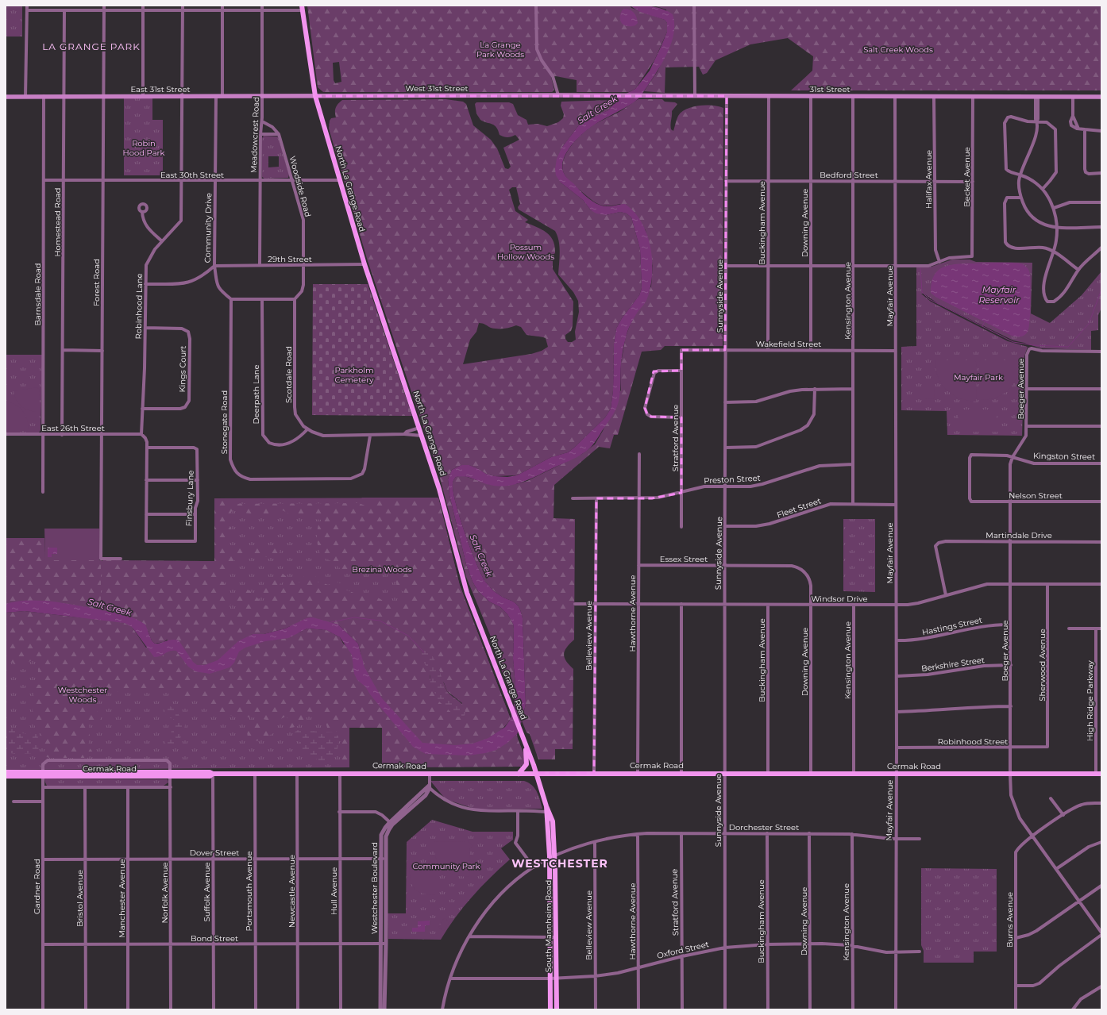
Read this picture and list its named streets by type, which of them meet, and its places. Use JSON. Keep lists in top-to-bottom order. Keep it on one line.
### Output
{"streets":{"main road":["West 31st Street","East 31st Street","31st Street","North La Grange Road","Cermak Road","South Mannheim Road"],"street":["Meadowcrest Road","East 30th Street","Bedford Street","Becket Avenue","Halifax Avenue","Woodside Road","Homestead Road","Buckingham Avenue","Downing Avenue","Community Drive","29th Street","Forest Road","Barnsdale Road","Sunnyside Avenue","Mayfair Avenue","Kensington Avenue","Robinhood Lane","Wakefield Street","Kings Court","Scotdale Road","Boeger Avenue","Deerpath Lane","Stonegate Road","East 26th Street","Stratford Avenue","Kingston Street","Preston Street","Nelson Street","Finsbury Lane","Fleet Street","Martindale Drive","Essex Street","Windsor Drive","Hawthorne Avenue","Hastings Street","Belleview Avenue","Berkshire Street","Sherwood Avenue","High Ridge Parkway","Robinhood Street","Dorchester Street","Dover Street","Gardner Road","Westchester Boulevard","Portsmouth Avenue","Newcastle Avenue","Hull Avenue","Suffolk Avenue","Norfolk Avenue","Bristol Avenue","Manchester Avenue","Burns Avenue","Bond Street","Oxford Street"]},"crossings":[["West 31st Street","East 31st Street"],["West 31st Street","31st Street"],["West 31st Street","North La Grange Road"],["East 31st Street","Meadowcrest Road"],["East 31st Street","North La Grange Road"],["East 31st Street","Homestead Road"],["East 31st Street","Community Drive"],["East 31st Street","Forest Road"],["East 31st Street","Barnsdale Road"],["East 31st Street","Robinhood Lane"],["31st Street","Becket Avenue"],["31st Street","Halifax Avenue"],["31st Street","Buckingham Avenue"],["31st Street","Downing Avenue"],["31st Street","Sunnyside Avenue"],["31st Street","Mayfair Avenue"],["31st Street","Kensington Avenue"],["Meadowcrest Road","East 30th Street"],["Meadowcrest Road","29th Street"],["East 30th Street","Woodside Road"],["East 30th Street","North La Grange Road"],["East 30th Street","Homestead Road"],["East 30th Street","Community Drive"],["East 30th Street","Forest Road"],["East 30th Street","Barnsdale Road"],["East 30th Street","Robinhood Lane"],["Bedford Street","Becket Avenue"],["Bedford Street","Halifax Avenue"],["Bedford Street","Buckingham Avenue"],["Bedford Street","Downing Avenue"],["Bedford Street","Sunnyside Avenue"],["Bedford Street","Mayfair Avenue"],["Bedford Street","Kensington Avenue"],["Becket Avenue","Halifax Avenue"],["Woodside Road","29th Street"],["Woodside Road","Scotdale Road"],["North La Grange Road","29th Street"],["North La Grange Road","Cermak Road"],["North La Grange Road","South Mannheim Road"],["Homestead Road","East 26th Street"],["Buckingham Avenue","Wakefield Street"],["Buckingham Avenue","Windsor Drive"],["Buckingham Avenue","Cermak Road"],["Buckingham Avenue","Dorchester Street"],["Buckingham Avenue","Oxford Street"],["Downing Avenue","Wakefield Street"],["Downing Avenue","Essex Street"],["Downing Avenue","Windsor Drive"],["Downing Avenue","Cermak Road"],["Downing Avenue","Dorchester Street"],["Downing Avenue","Oxford Street"],["Community Drive","29th Street"],["Community Drive","Robinhood Lane"],["Forest Road","East 26th Street"],["Barnsdale Road","East 26th Street"],["Sunnyside Avenue","Wakefield Street"],["Sunnyside Avenue","Preston Street"],["Sunnyside Avenue","Fleet Street"],["Sunnyside Avenue","Essex Street"],["Sunnyside Avenue","Windsor Drive"],["Sunnyside Avenue","Cermak Road"],["Sunnyside Avenue","Dorchester Street"],["Sunnyside Avenue","Oxford Street"],["Mayfair Avenue","Wakefield Street"],["Mayfair Avenue","Fleet Street"],["Mayfair Avenue","Windsor Drive"],["Mayfair Avenue","Hastings Street"],["Mayfair Avenue","Berkshire Street"],["Mayfair Avenue","Robinhood Street"],["Mayfair Avenue","Cermak Road"],["Mayfair Avenue","Dorchester Street"],["Mayfair Avenue","Oxford Street"],["Kensington Avenue","Wakefield Street"],["Kensington Avenue","Preston Street"],["Kensington Avenue","Fleet Street"],["Kensington Avenue","Windsor Drive"],["Kensington Avenue","Cermak Road"],["Kensington Avenue","Dorchester Street"],["Kensington Avenue","Oxford Street"],["Robinhood Lane","Kings Court"],["Robinhood Lane","East 26th Street"],["Robinhood Lane","Finsbury Lane"],["Wakefield Street","Stratford Avenue"],["Scotdale Road","Deerpath Lane"],["Boeger Avenue","Kingston Street"],["Boeger Avenue","Nelson Street"],["Boeger Avenue","Martindale Drive"],["Boeger Avenue","Windsor Drive"],["Boeger Avenue","Hastings Street"],["Boeger Avenue","Berkshire Street"],["Boeger Avenue","Robinhood Street"],["Boeger Avenue","Cermak Road"],["Boeger Avenue","Burns Avenue"],["Stratford Avenue","Preston Street"],["Stratford Avenue","Dorchester Street"],["Stratford Avenue","Oxford Street"],["Kingston Street","Nelson Street"],["Preston Street","Hawthorne Avenue"],["Preston Street","Belleview Avenue"],["Martindale Drive","Windsor Drive"],["Essex Street","Hawthorne Avenue"],["Windsor Drive","Hawthorne Avenue"],["Windsor Drive","Belleview Avenue"],["Windsor Drive","Sherwood Avenue"],["Hawthorne Avenue","Cermak Road"],["Hawthorne Avenue","Dorchester Street"],["Hawthorne Avenue","Oxford Street"],["Belleview Avenue","Cermak Road"],["Belleview Avenue","Dorchester Street"],["Belleview Avenue","Oxford Street"],["Sherwood Avenue","Robinhood Street"],["High Ridge Parkway","Cermak Road"],["Cermak Road","Gardner Road"],["Cermak Road","Portsmouth Avenue"],["Cermak Road","Newcastle Avenue"],["Cermak Road","Hull Avenue"],["Cermak Road","Suffolk Avenue"],["Cermak Road","Norfolk Avenue"],["Cermak Road","South Mannheim Road"],["Dorchester Street","South Mannheim Road"],["Dorchester Street","Oxford Street"],["Dover Street","Gardner Road"],["Dover Street","Westchester Boulevard"],["Dover Street","Portsmouth Avenue"],["Dover Street","Newcastle Avenue"],["Dover Street","Hull Avenue"],["Dover Street","Suffolk Avenue"],["Dover Street","Norfolk Avenue"],["Dover Street","Bristol Avenue"],["Dover Street","Manchester Avenue"],["Gardner Road","Bond Street"],["Westchester Boulevard","Bond Street"],["Portsmouth Avenue","Bond Street"],["Newcastle Avenue","Bond Street"],["Hull Avenue","Bond Street"],["Suffolk Avenue","Bond Street"],["Norfolk Avenue","Bond Street"],["Bristol Avenue","Bond Street"],["Manchester Avenue","Bond Street"],["South Mannheim Road","Oxford Street"]],"districts":["LA GRANGE PARK","WESTCHESTER"],"water":["Salt Creek","Mayfair Reservoir"],"parks":["La Grange Park Woods","Salt Creek Woods","Robin Hood Park","Possum Hollow Woods","Parkholm Cemetery","Mayfair Park","Brezina Woods","Westchester Woods","Community Park"]}
